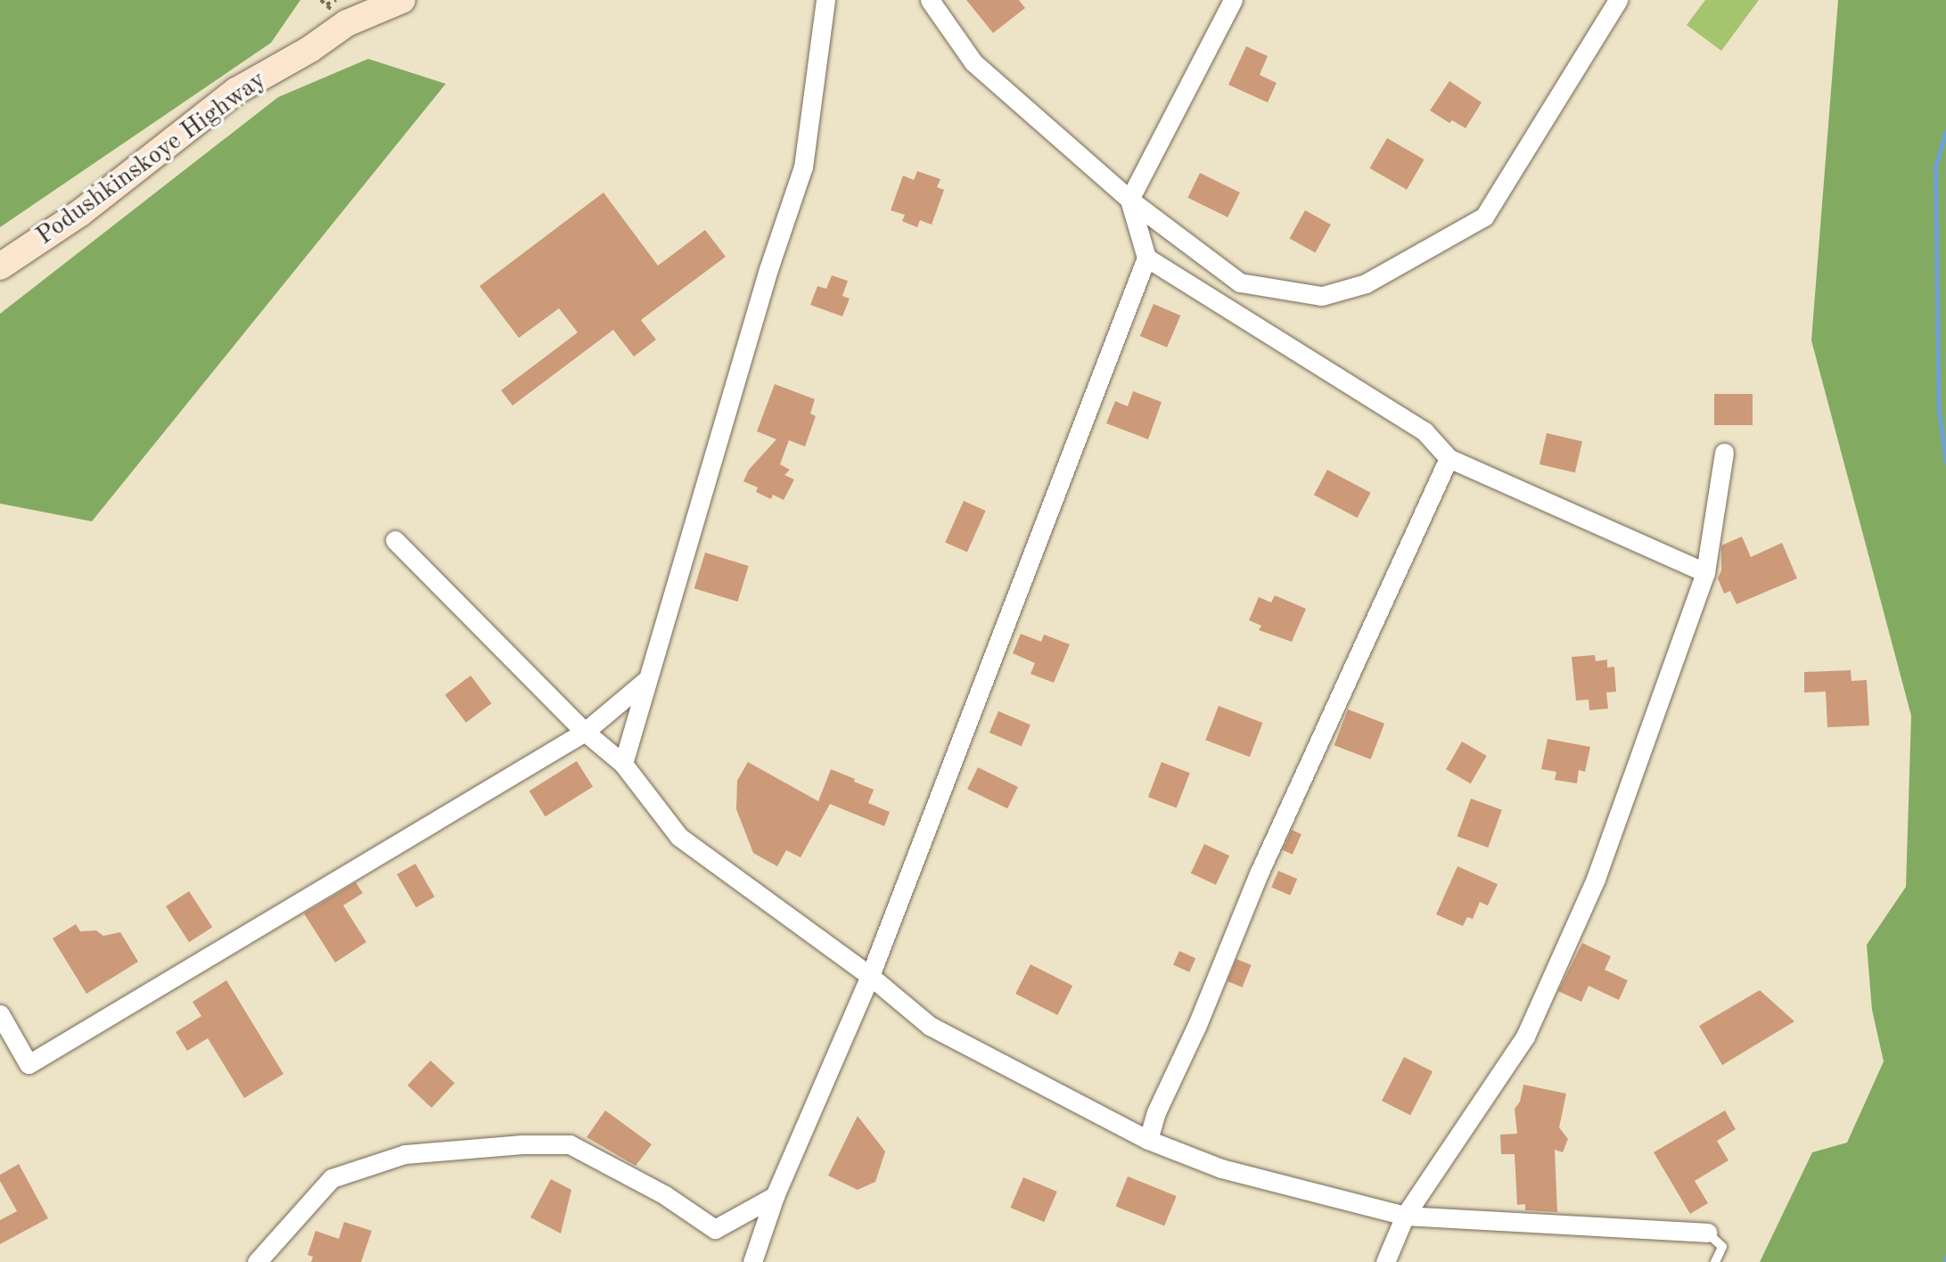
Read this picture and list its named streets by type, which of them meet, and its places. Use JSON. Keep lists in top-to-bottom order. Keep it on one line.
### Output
{"streets":{"main road":["Podushkinskoye Highway"]}}
